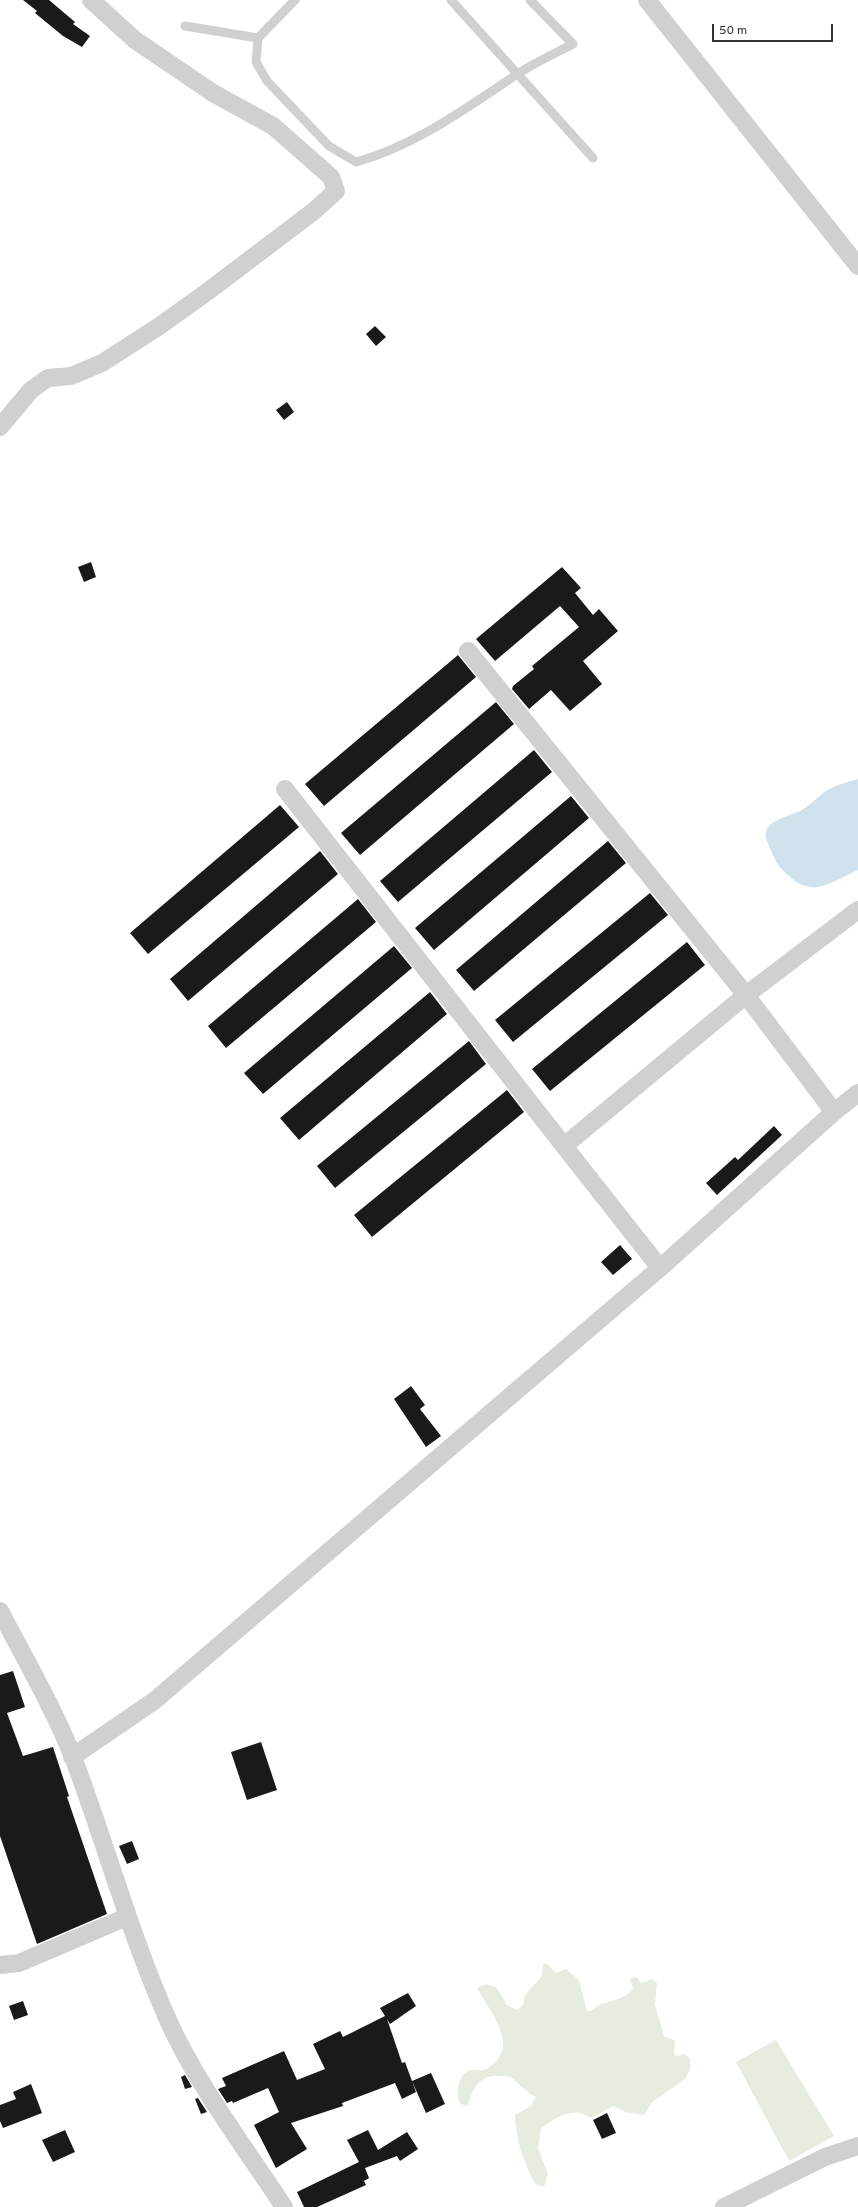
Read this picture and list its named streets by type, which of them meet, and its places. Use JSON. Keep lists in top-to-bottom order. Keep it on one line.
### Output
{"scale_bar":"50 m"}
